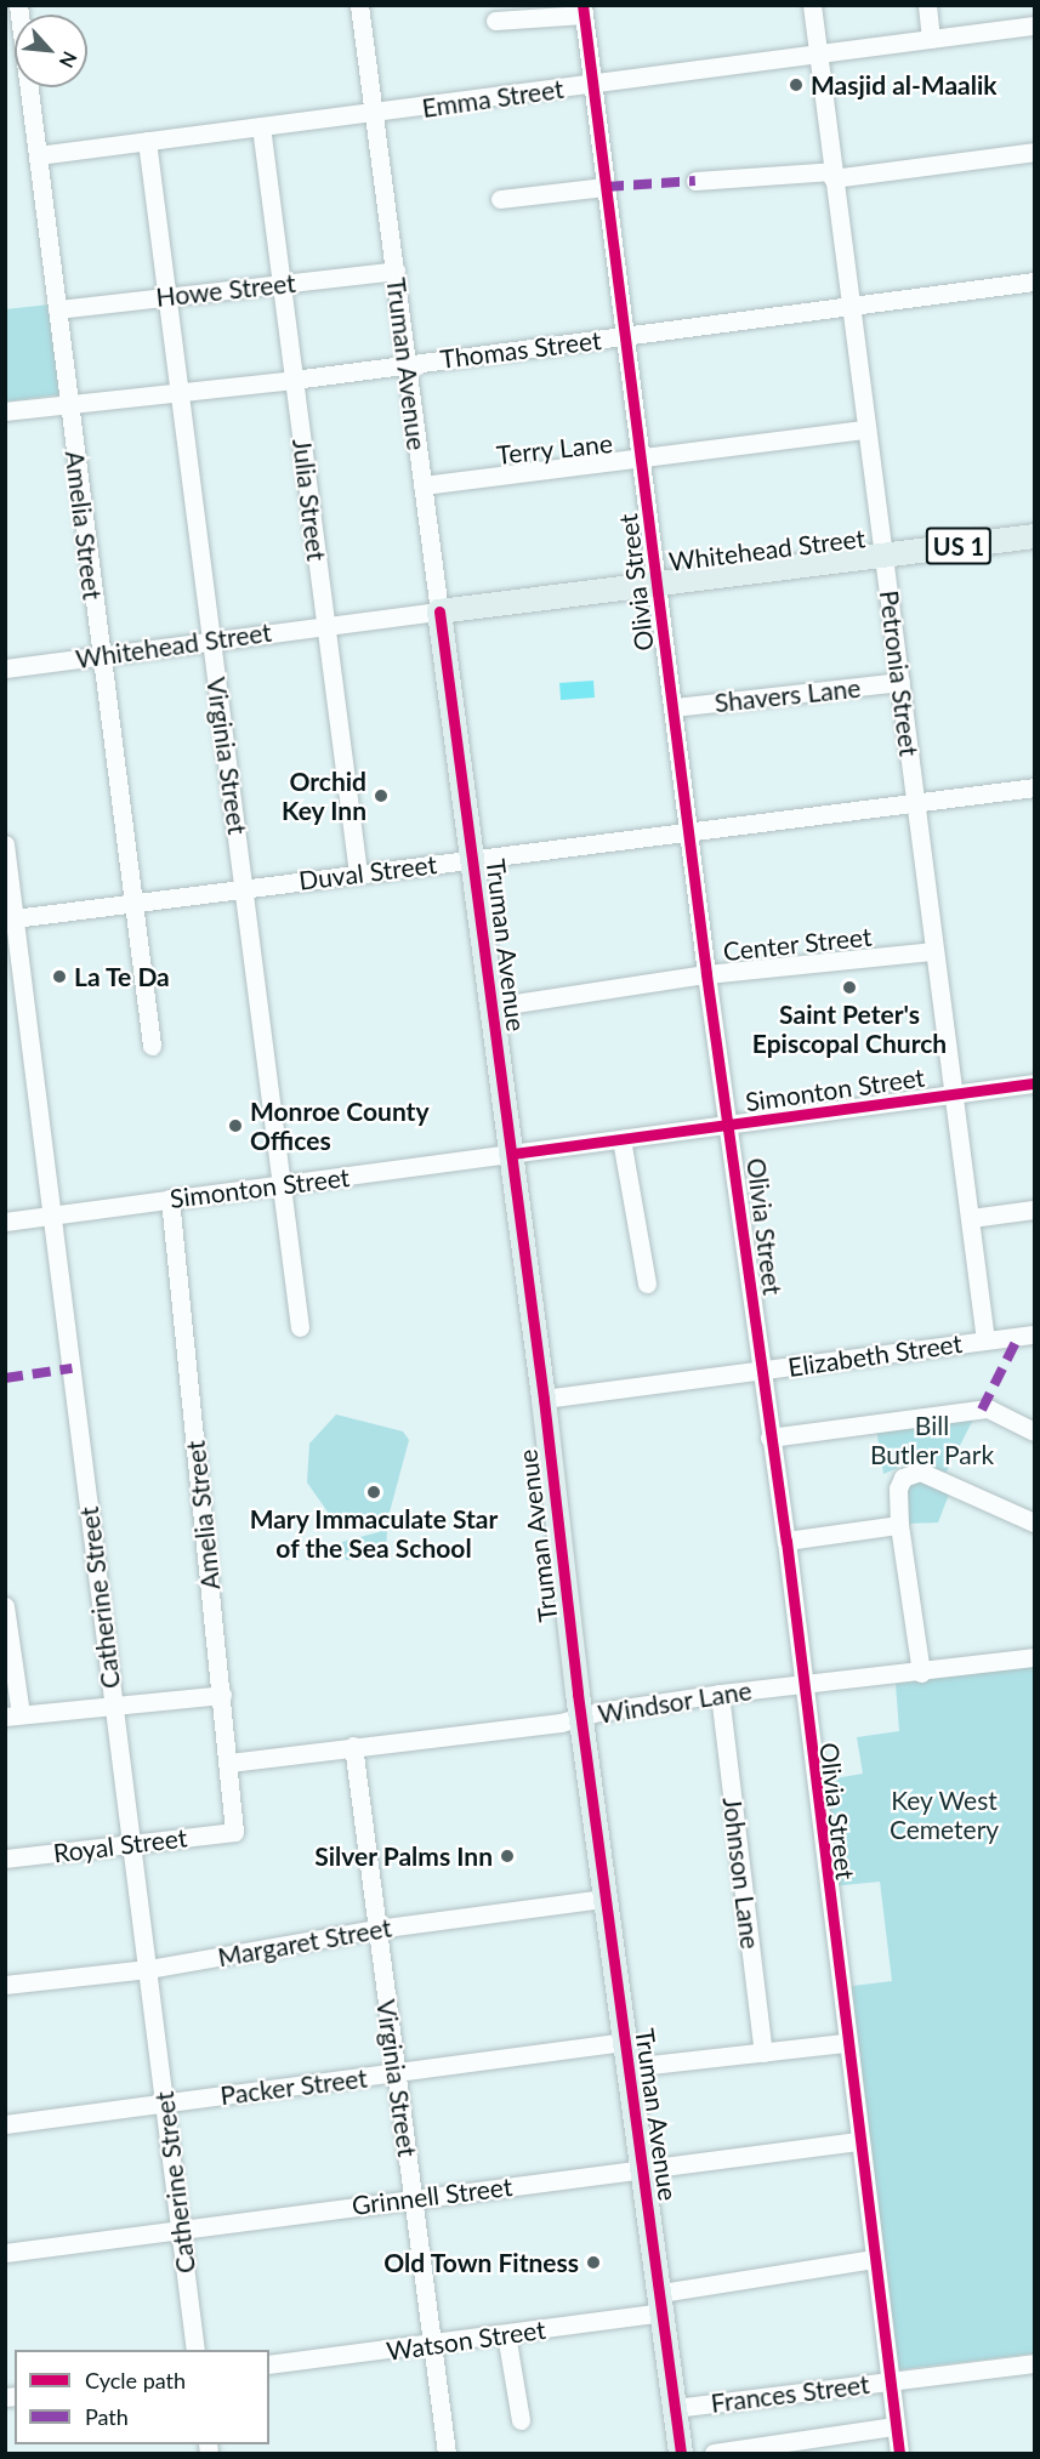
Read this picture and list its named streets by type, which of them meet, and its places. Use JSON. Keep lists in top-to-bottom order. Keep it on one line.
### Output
{"streets":{"main road":["Truman Avenue","US 1","Whitehead Street"],"street":["Emma Street","Howe Street","Thomas Street","Terry Lane","Julia Street","Amelia Street","Olivia Street","Petronia Street","Shavers Lane","Virginia Street","Duval Street","Center Street","Simonton Street","Elizabeth Street","Catherine Street","Windsor Lane","Royal Street","Johnson Lane","Margaret Street","Packer Street","Grinnell Street","Watson Street","Frances Street"]},"crossings":[["Emma Street","Truman Avenue"],["Emma Street","Julia Street"],["Emma Street","Amelia Street"],["Emma Street","Olivia Street"],["Emma Street","Petronia Street"],["Emma Street","Virginia Street"],["Howe Street","Truman Avenue"],["Howe Street","Julia Street"],["Howe Street","Amelia Street"],["Howe Street","Virginia Street"],["Thomas Street","Truman Avenue"],["Thomas Street","Julia Street"],["Thomas Street","Amelia Street"],["Thomas Street","Olivia Street"],["Thomas Street","Petronia Street"],["Thomas Street","Virginia Street"],["Truman Avenue","Terry Lane"],["Truman Avenue","Whitehead Street"],["Truman Avenue","Duval Street"],["Truman Avenue","Center Street"],["Truman Avenue","Simonton Street"],["Truman Avenue","Elizabeth Street"],["Truman Avenue","Windsor Lane"],["Truman Avenue","Margaret Street"],["Truman Avenue","Packer Street"],["Truman Avenue","Grinnell Street"],["Truman Avenue","Watson Street"],["Truman Avenue","Frances Street"],["Terry Lane","Olivia Street"],["Terry Lane","Petronia Street"],["Julia Street","Whitehead Street"],["Julia Street","Duval Street"],["Amelia Street","Whitehead Street"],["Amelia Street","Duval Street"],["Amelia Street","Simonton Street"],["Amelia Street","Windsor Lane"],["Amelia Street","Royal Street"],["Whitehead Street","Olivia Street"],["Whitehead Street","Petronia Street"],["Whitehead Street","Virginia Street"],["Olivia Street","Shavers Lane"],["Olivia Street","Duval Street"],["Olivia Street","Center Street"],["Olivia Street","Simonton Street"],["Olivia Street","Elizabeth Street"],["Olivia Street","Windsor Lane"],["Olivia Street","Grinnell Street"],["Olivia Street","Watson Street"],["Olivia Street","Frances Street"],["Petronia Street","Shavers Lane"],["Petronia Street","Duval Street"],["Petronia Street","Center Street"],["Petronia Street","Simonton Street"],["Petronia Street","Elizabeth Street"],["Virginia Street","Duval Street"],["Virginia Street","Simonton Street"],["Virginia Street","Windsor Lane"],["Virginia Street","Margaret Street"],["Virginia Street","Packer Street"],["Virginia Street","Grinnell Street"],["Virginia Street","Watson Street"],["Duval Street","Catherine Street"],["Simonton Street","Catherine Street"],["Catherine Street","Royal Street"],["Catherine Street","Margaret Street"],["Catherine Street","Packer Street"],["Catherine Street","Grinnell Street"],["Windsor Lane","Johnson Lane"]],"parks":["Bill Butler Park","Key West Cemetery"],"places":["Masjid al-Maalik","Orchid Key Inn","La Te Da","Saint Peter's Episcopal Church","Monroe County Offices","Mary Immaculate Star of the Sea School","Silver Palms Inn","Old Town Fitness"],"legend":["Cycle path","Path"],"north":"bottom right"}
